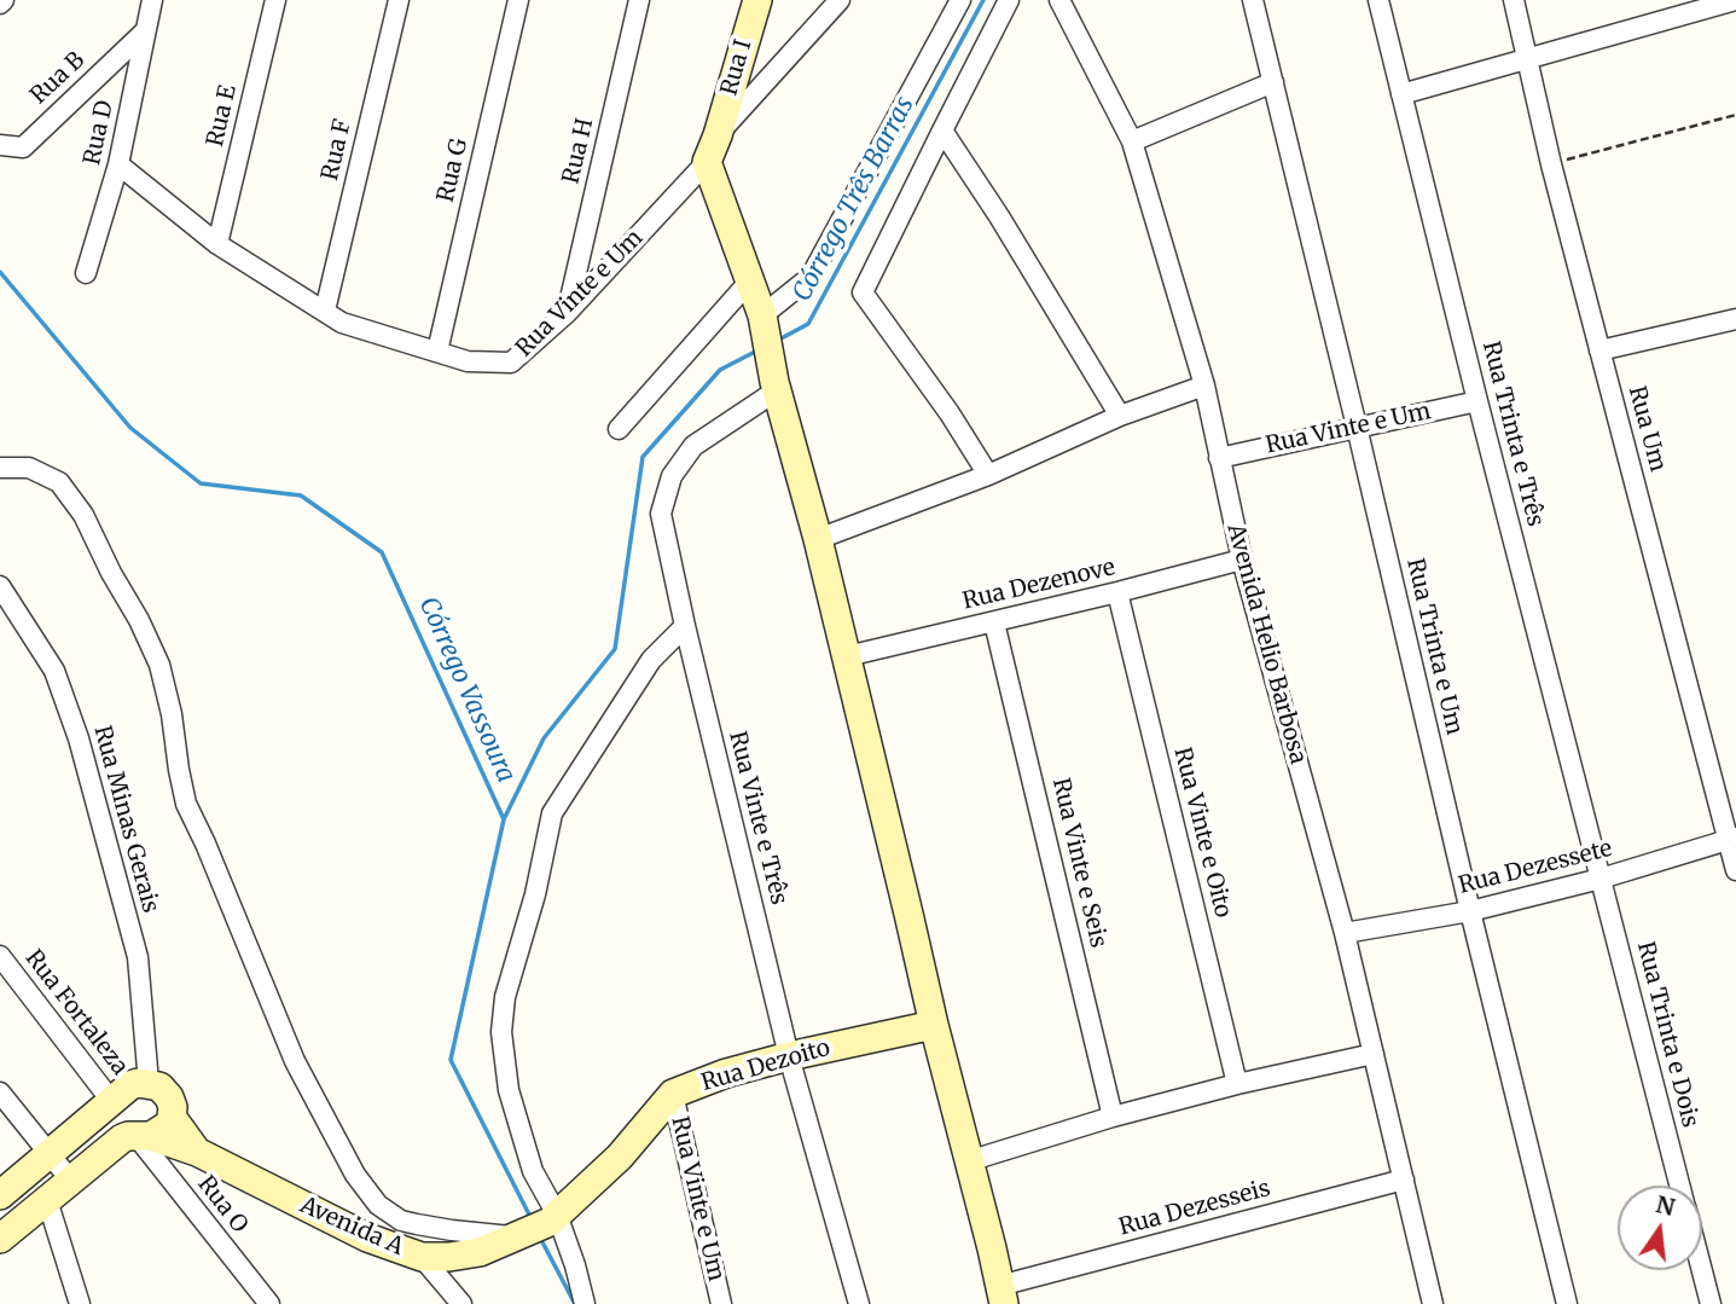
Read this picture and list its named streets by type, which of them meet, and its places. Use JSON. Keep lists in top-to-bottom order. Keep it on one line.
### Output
{"streets":{"main road":["Rua I","Rua Vinte e Um","Rua Dezoito","Avenida A"],"street":["Rua B","Rua E","Rua D","Rua F","Rua H","Rua G","Rua Um","Rua Trinta e Três","Rua Dezenove","Avenida Helio Barbosa","Rua Trinta e Um","Rua Vinte e Três","Rua Minas Gerais","Rua Vinte e Oito","Rua Vinte e Seis","Rua Dezessete","Rua Fortaleza","Rua Trinta e Dois","Rua O","Rua Dezesseis"]},"crossings":[["Rua I","Rua Vinte e Um"],["Rua B","Rua D"],["Rua E","Rua Vinte e Um"],["Rua D","Rua Vinte e Um"],["Rua F","Rua Vinte e Um"],["Rua H","Rua Vinte e Um"],["Rua G","Rua Vinte e Um"],["Rua Vinte e Um","Rua Trinta e Três"],["Rua Vinte e Um","Avenida Helio Barbosa"],["Rua Vinte e Um","Rua Trinta e Um"],["Rua Vinte e Um","Rua Dezoito"],["Rua Um","Rua Dezessete"],["Rua Trinta e Três","Rua Dezessete"],["Rua Trinta e Três","Rua Trinta e Dois"],["Rua Dezenove","Avenida Helio Barbosa"],["Rua Dezenove","Rua Vinte e Oito"],["Rua Dezenove","Rua Vinte e Seis"],["Avenida Helio Barbosa","Rua Dezessete"],["Avenida Helio Barbosa","Rua Dezesseis"],["Rua Trinta e Um","Rua Dezessete"],["Rua Vinte e Três","Rua Dezoito"],["Rua Dezessete","Rua Trinta e Dois"],["Rua Dezoito","Avenida A"],["Rua O","Avenida A"]],"water":["Córrego Três Barras","Córrego Vassoura"],"north":"top"}
